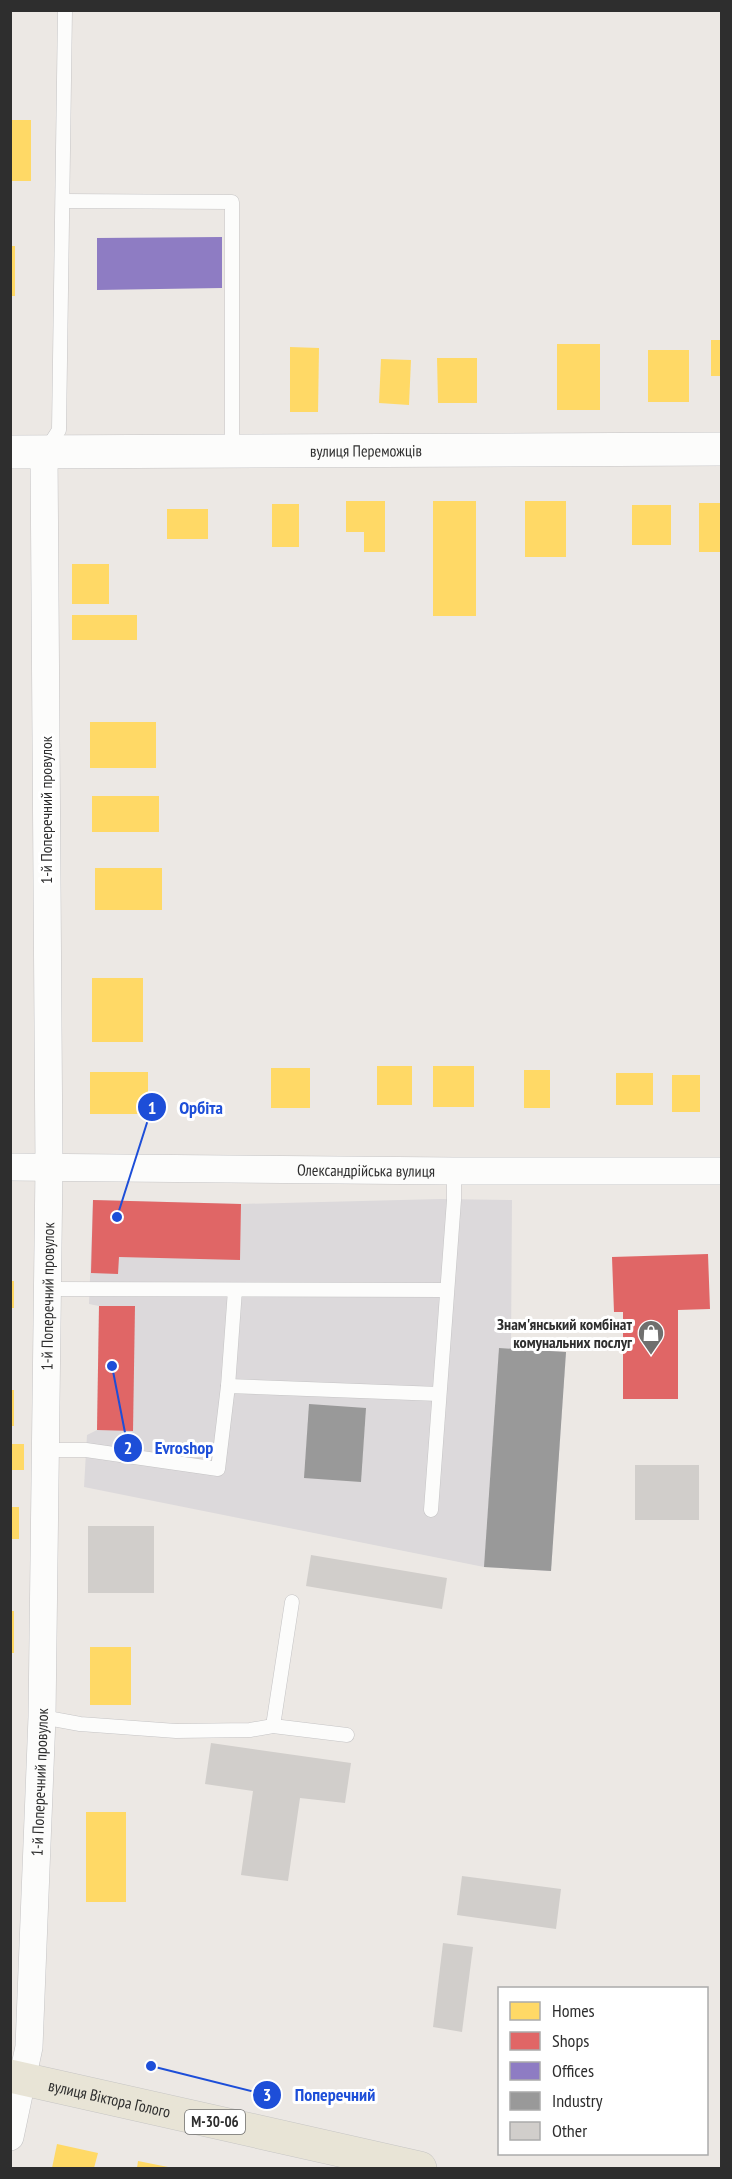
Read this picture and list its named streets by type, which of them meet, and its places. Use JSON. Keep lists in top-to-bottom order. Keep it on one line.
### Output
{"streets":{"main road":["вулиця Віктора Голого","М-30-06"],"street":["вулиця Переможців","1-й Поперечний провулок","Олександрійська вулиця"]},"crossings":[["вулиця Переможців","1-й Поперечний провулок"],["1-й Поперечний провулок","Олександрійська вулиця"],["1-й Поперечний провулок","вулиця Віктора Голого"]],"places":{"other":["Орбіта","Evroshop","Поперечний"],"shop":["Знам'янський комбінат комунальних послуг"]},"legend":["Homes","Shops","Offices","Industry","Other"]}
